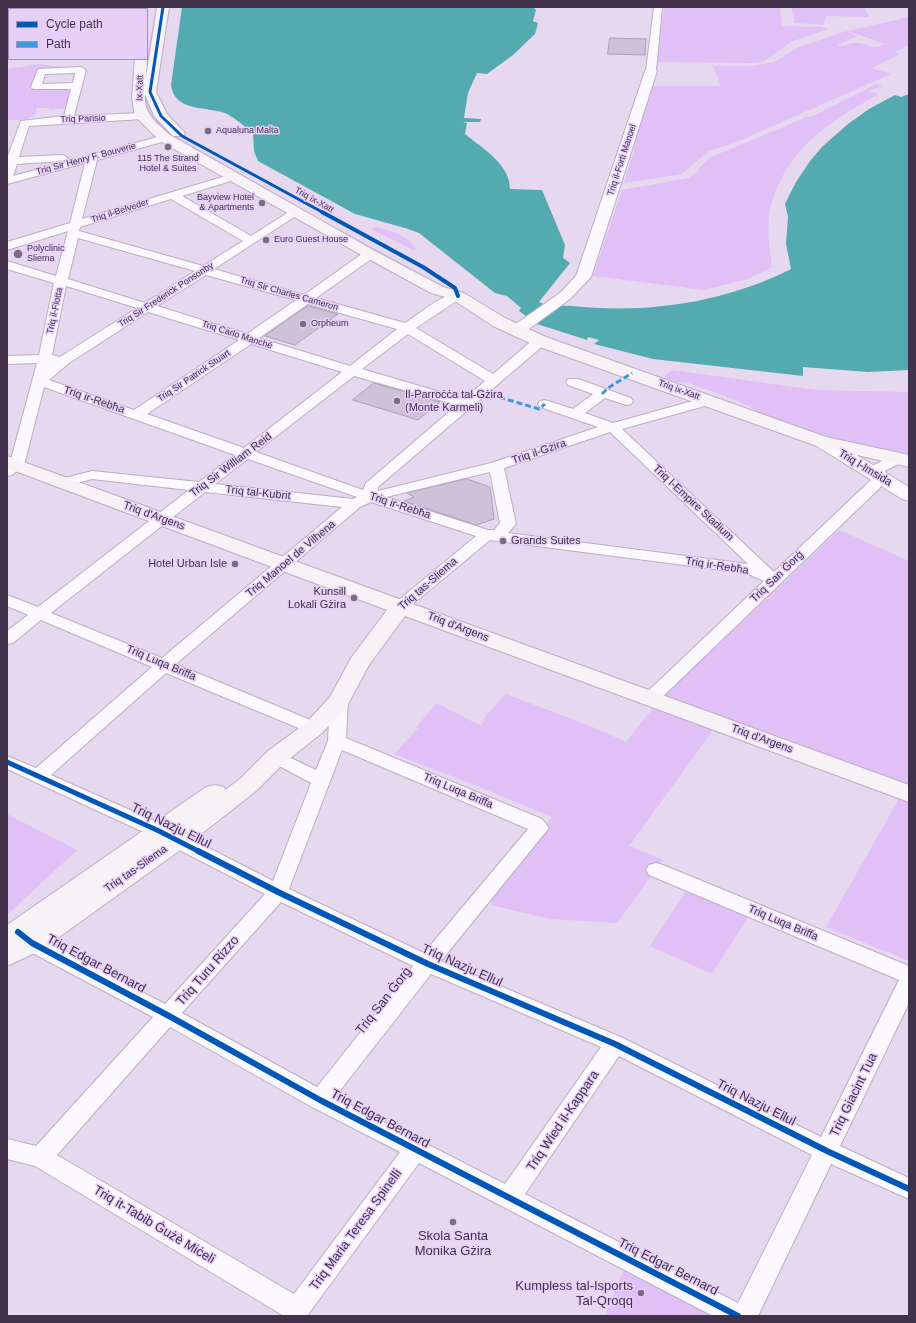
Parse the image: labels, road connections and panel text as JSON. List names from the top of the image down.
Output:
{
  "streets": {
    "main road": [
      "Ix-Xatt",
      "Triq ix-Xatt",
      "Triq d'Argens",
      "Triq tas-Sliema"
    ],
    "street": [
      "Triq Parisio",
      "Triq Sir Henry F. Bouverie",
      "Triq il-Forti Manoel",
      "Triq il-Belveder",
      "Triq Sir Charles Cameron",
      "Triq Sir Frederick Ponsonby",
      "Triq il-Flotta",
      "Triq Carlo Manché",
      "Triq Sir Patrick Stuart",
      "Triq ir-Rebħa",
      "Triq il-Gżira",
      "Triq Sir William Reid",
      "Triq l-Imsida",
      "Triq tal-Kubrit",
      "Triq l-Empire Stadium",
      "Triq Manoel de Vilhena",
      "Triq San Ġorġ",
      "Triq Luqa Briffa",
      "Triq Nazju Ellul",
      "Triq Edgar Bernard",
      "Triq Turu Rizzo",
      "Triq Giacint Tua",
      "Triq Wied il-Kappara",
      "Triq it-Tabib Ġużè Miċeli",
      "Triq Maria Teresa Spinelli"
    ]
  },
  "crossings": [
    ["Ix-Xatt", "Triq Parisio"],
    ["Ix-Xatt", "Triq ix-Xatt"],
    ["Triq Parisio", "Triq ix-Xatt"],
    ["Triq Sir Henry F. Bouverie", "Triq ix-Xatt"],
    ["Triq Sir Henry F. Bouverie", "Triq il-Flotta"],
    ["Triq il-Forti Manoel", "Triq ix-Xatt"],
    ["Triq ix-Xatt", "Triq il-Belveder"],
    ["Triq ix-Xatt", "Triq Sir Frederick Ponsonby"],
    ["Triq ix-Xatt", "Triq Sir Patrick Stuart"],
    ["Triq ix-Xatt", "Triq il-Gżira"],
    ["Triq ix-Xatt", "Triq Sir William Reid"],
    ["Triq ix-Xatt", "Triq l-Imsida"],
    ["Triq ix-Xatt", "Triq San Ġorġ"],
    ["Triq il-Belveder", "Triq Sir Charles Cameron"],
    ["Triq il-Belveder", "Triq il-Flotta"],
    ["Triq Sir Charles Cameron", "Triq Sir Frederick Ponsonby"],
    ["Triq Sir Charles Cameron", "Triq il-Flotta"],
    ["Triq Sir Charles Cameron", "Triq Sir Patrick Stuart"],
    ["Triq Sir Charles Cameron", "Triq Sir William Reid"],
    ["Triq Sir Frederick Ponsonby", "Triq il-Flotta"],
    ["Triq Sir Frederick Ponsonby", "Triq Carlo Manché"],
    ["Triq Sir Frederick Ponsonby", "Triq ir-Rebħa"],
    ["Triq il-Flotta", "Triq Carlo Manché"],
    ["Triq il-Flotta", "Triq ir-Rebħa"],
    ["Triq il-Flotta", "Triq d'Argens"],
    ["Triq Carlo Manché", "Triq Sir Patrick Stuart"],
    ["Triq Carlo Manché", "Triq Sir William Reid"],
    ["Triq Sir Patrick Stuart", "Triq ir-Rebħa"],
    ["Triq ir-Rebħa", "Triq il-Gżira"],
    ["Triq ir-Rebħa", "Triq Sir William Reid"],
    ["Triq ir-Rebħa", "Triq l-Empire Stadium"],
    ["Triq ir-Rebħa", "Triq Manoel de Vilhena"],
    ["Triq ir-Rebħa", "Triq San Ġorġ"],
    ["Triq ir-Rebħa", "Triq tas-Sliema"],
    ["Triq il-Gżira", "Triq l-Empire Stadium"],
    ["Triq il-Gżira", "Triq Manoel de Vilhena"],
    ["Triq il-Gżira", "Triq tas-Sliema"],
    ["Triq Sir William Reid", "Triq tal-Kubrit"],
    ["Triq Sir William Reid", "Triq d'Argens"],
    ["Triq Sir William Reid", "Triq Luqa Briffa"],
    ["Triq l-Imsida", "Triq San Ġorġ"],
    ["Triq tal-Kubrit", "Triq d'Argens"],
    ["Triq tal-Kubrit", "Triq Manoel de Vilhena"],
    ["Triq l-Empire Stadium", "Triq San Ġorġ"],
    ["Triq d'Argens", "Triq Manoel de Vilhena"],
    ["Triq d'Argens", "Triq San Ġorġ"],
    ["Triq d'Argens", "Triq tas-Sliema"],
    ["Triq Manoel de Vilhena", "Triq Luqa Briffa"],
    ["Triq Manoel de Vilhena", "Triq Nazju Ellul"],
    ["Triq San Ġorġ", "Triq Luqa Briffa"],
    ["Triq San Ġorġ", "Triq Nazju Ellul"],
    ["Triq San Ġorġ", "Triq Edgar Bernard"],
    ["Triq tas-Sliema", "Triq Luqa Briffa"],
    ["Triq tas-Sliema", "Triq Nazju Ellul"],
    ["Triq tas-Sliema", "Triq Edgar Bernard"],
    ["Triq tas-Sliema", "Triq Turu Rizzo"],
    ["Triq Luqa Briffa", "Triq Turu Rizzo"],
    ["Triq Nazju Ellul", "Triq Turu Rizzo"],
    ["Triq Nazju Ellul", "Triq Giacint Tua"],
    ["Triq Nazju Ellul", "Triq Wied il-Kappara"],
    ["Triq Edgar Bernard", "Triq Turu Rizzo"],
    ["Triq Edgar Bernard", "Triq Wied il-Kappara"],
    ["Triq Edgar Bernard", "Triq Maria Teresa Spinelli"],
    ["Triq Turu Rizzo", "Triq it-Tabib Ġużè Miċeli"],
    ["Triq it-Tabib Ġużè Miċeli", "Triq Maria Teresa Spinelli"]
  ],
  "places": [
    "Aqualuna Malta",
    "115 The Strand Hotel & Suites",
    "Bayview Hotel & Apartments",
    "Euro Guest House",
    "Polyclinic Sliema",
    "Orpheum",
    "Il-Parroċċa tal-Gżira (Monte Karmeli)",
    "Grands Suites",
    "Hotel Urban Isle",
    "Kunsill Lokali Gżira",
    "Skola Santa Monika Gżira",
    "Kumpless tal-Isports Tal-Qroqq"
  ],
  "legend": ["Cycle path", "Path"]
}
